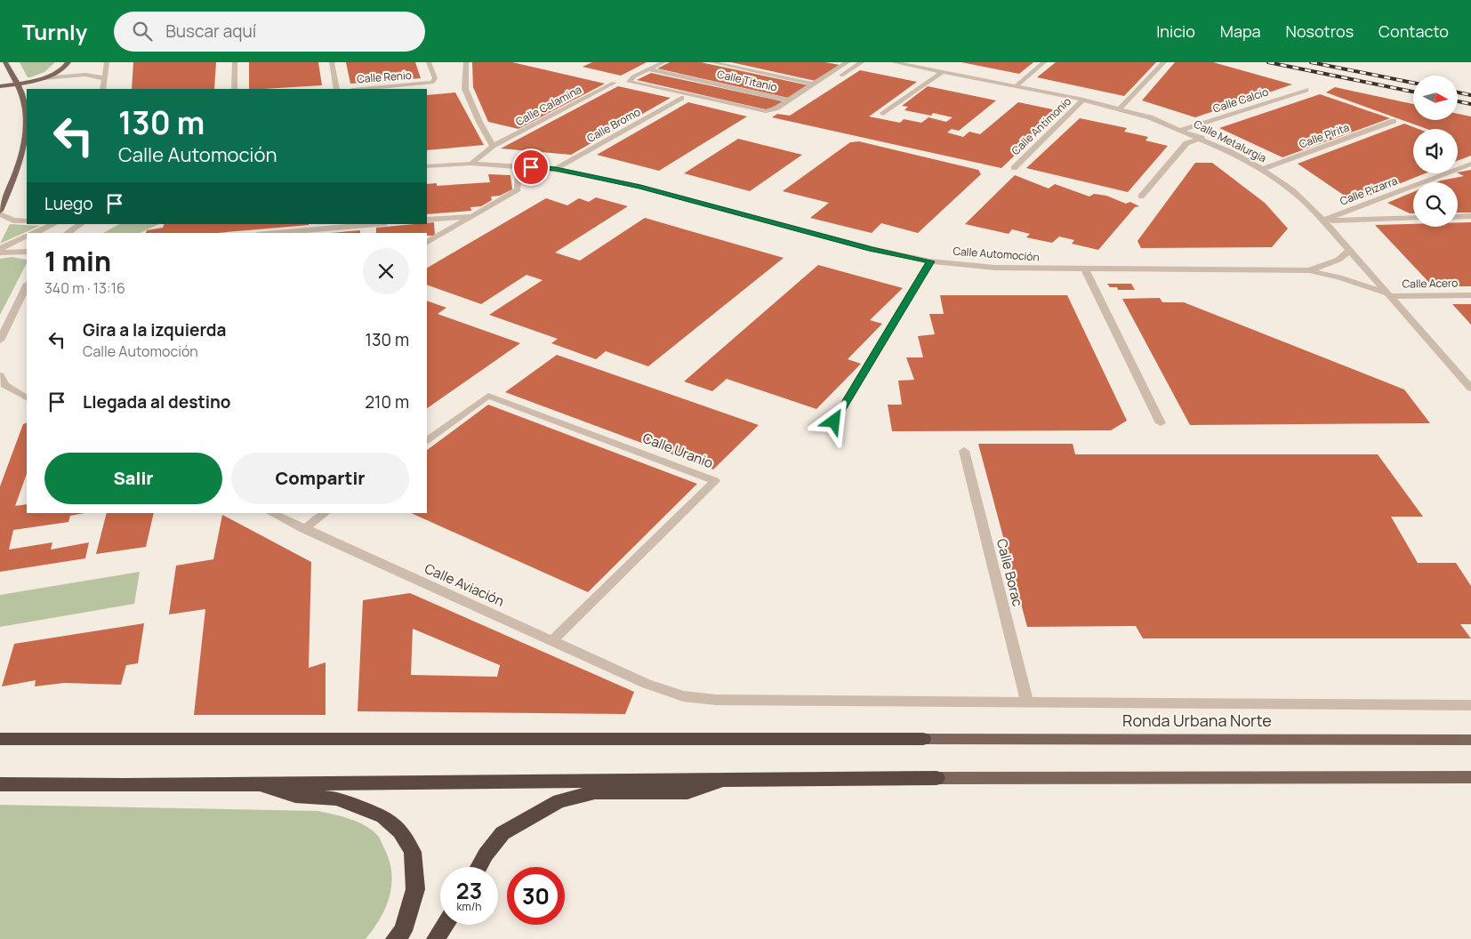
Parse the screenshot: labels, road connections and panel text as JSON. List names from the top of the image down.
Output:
{
  "streets": {
    "main road": ["Ronda Urbana Norte"],
    "street": [
      "Calle Renio",
      "Calle Titanio",
      "Calle Calcio",
      "Calle Calamina",
      "Calle Bromo",
      "Calle Antimonio",
      "Calle Pirita",
      "Calle Metalurgia",
      "Calle Pizarra",
      "Calle Automoción",
      "Calle Acero",
      "Calle Uranio",
      "Calle Borac",
      "Calle Aviación"
    ]
  },
  "crossings": [
    ["Calle Calcio", "Calle Metalurgia"],
    ["Calle Calamina", "Calle Automoción"],
    ["Calle Bromo", "Calle Automoción"],
    ["Calle Antimonio", "Calle Metalurgia"],
    ["Calle Pirita", "Calle Metalurgia"],
    ["Calle Metalurgia", "Calle Pizarra"],
    ["Calle Metalurgia", "Calle Acero"],
    ["Calle Uranio", "Calle Aviación"],
    ["Calle Borac", "Calle Aviación"]
  ],
  "north": "right",
  "page": {
    "header": "Turnly",
    "search": "Buscar aquí",
    "nav": [
      "Inicio",
      "Mapa",
      "Nosotros",
      "Contacto"
    ],
    "turn": ["130 m", "Calle Automoción"],
    "then": "Luego",
    "heading": ["1 min", "340 m · 13:16"],
    "list": [
      {
        "name": "Gira a la izquierda",
        "note": "Calle Automoción",
        "value": "130 m"
      },
      {
        "name": "Llegada al destino",
        "value": "210 m"
      }
    ],
    "buttons": ["Salir", "Compartir"],
    "speed": "23 km/h",
    "limit": "30"
  }
}
